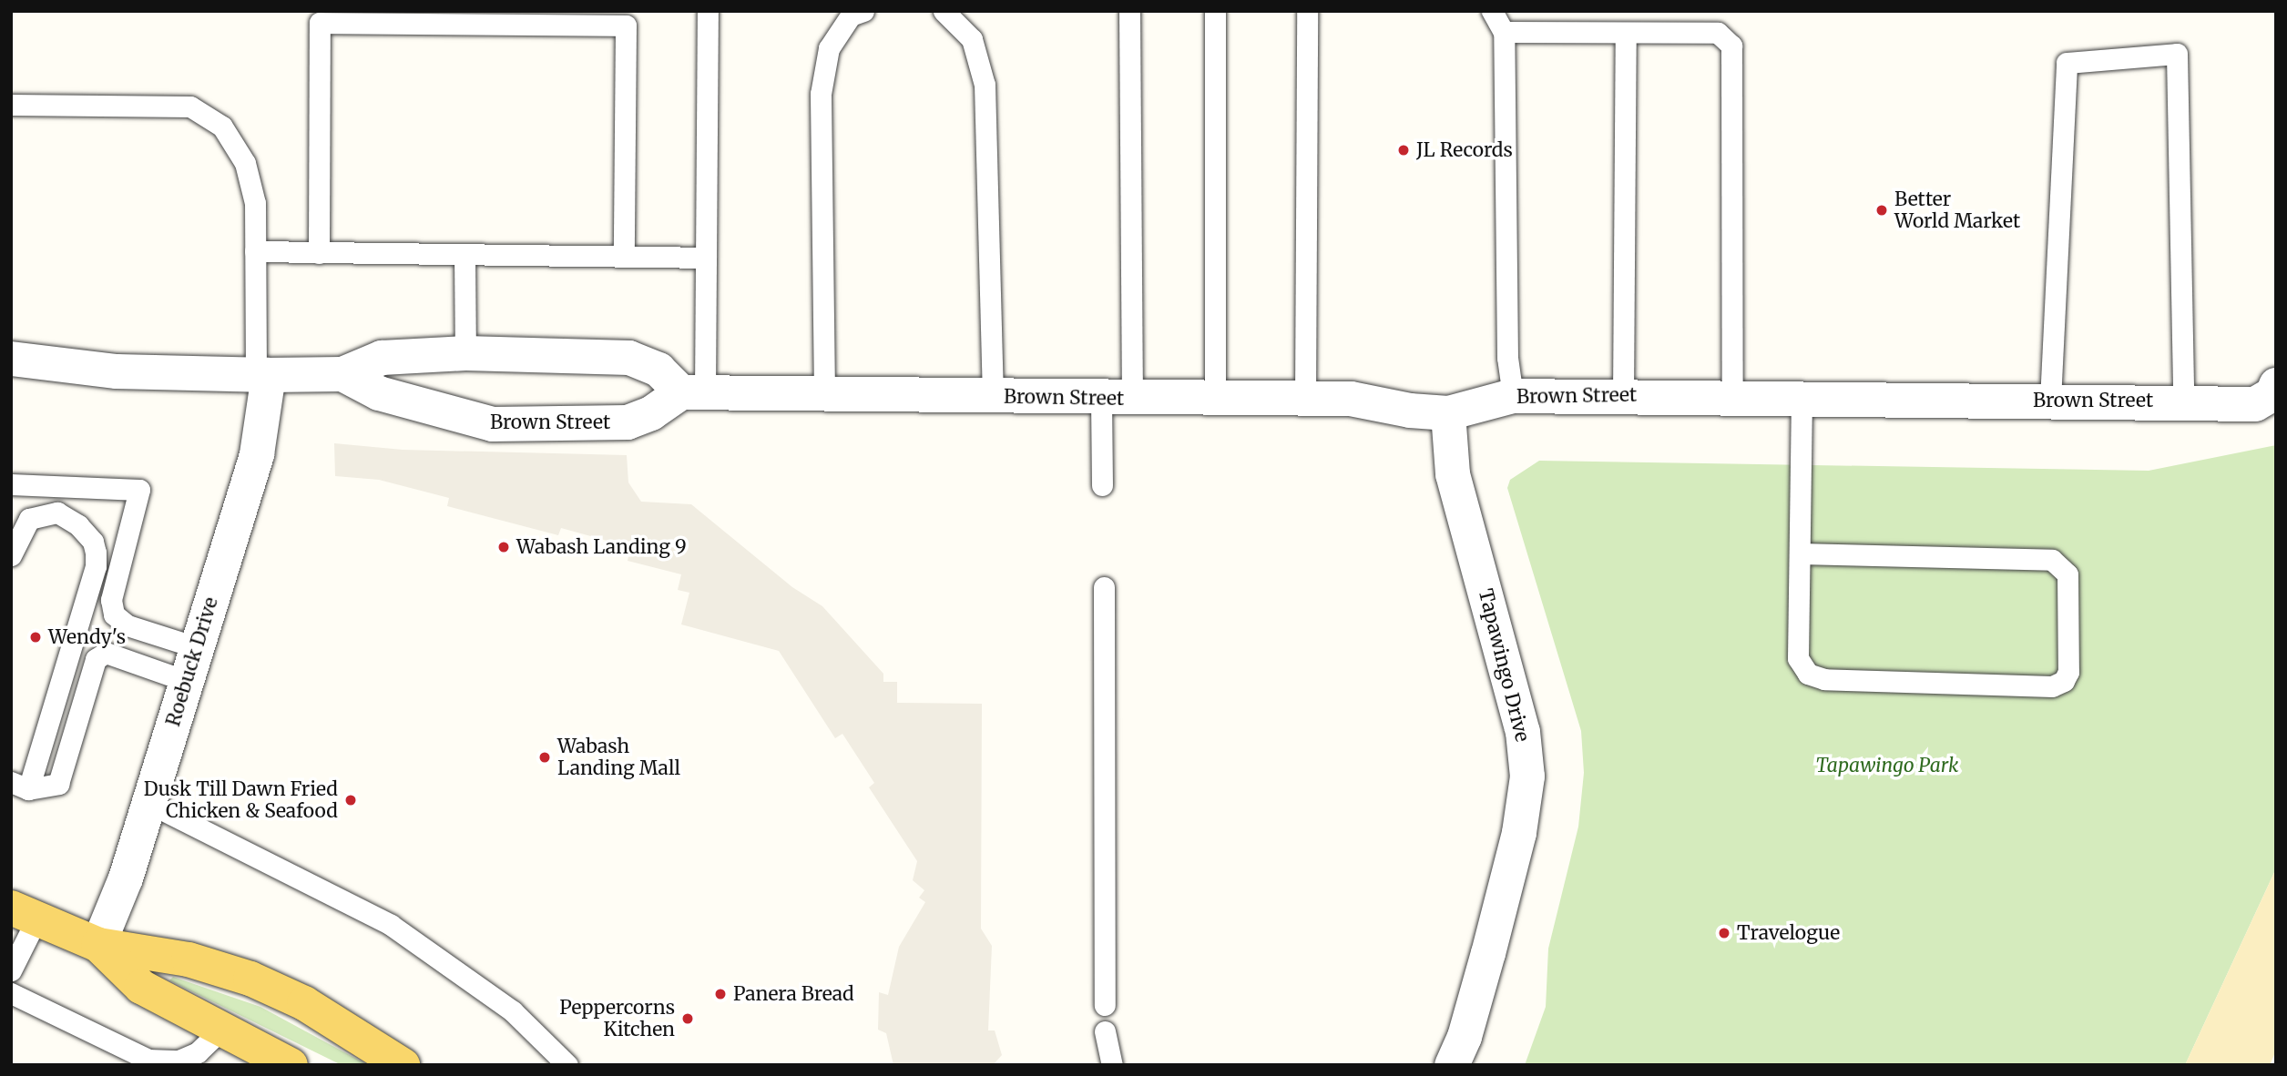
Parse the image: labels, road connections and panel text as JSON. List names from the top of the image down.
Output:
{
  "streets": {
    "street": ["Brown Street", "Roebuck Drive", "Tapawingo Drive"]
  },
  "crossings": [
    ["Brown Street", "Roebuck Drive"],
    ["Brown Street", "Tapawingo Drive"]
  ],
  "parks": ["Tapawingo Park"],
  "places": [
    "JL Records",
    "Better World Market",
    "Wabash Landing 9",
    "Wendy's",
    "Wabash Landing Mall",
    "Dusk Till Dawn Fried Chicken & Seafood",
    "Travelogue",
    "Panera Bread",
    "Peppercorns Kitchen"
  ]
}
